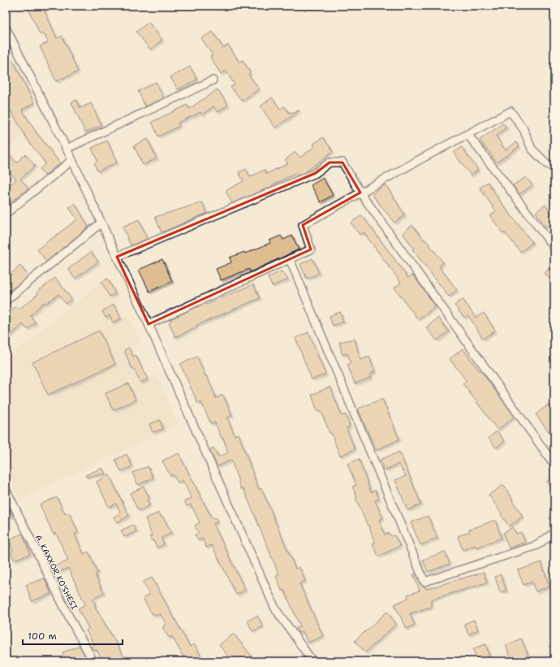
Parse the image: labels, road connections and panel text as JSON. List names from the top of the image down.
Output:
{
  "streets": {
    "street": ["A. KAXXOR KO'SHESI"]
  },
  "scale_bar": "100 m"
}
